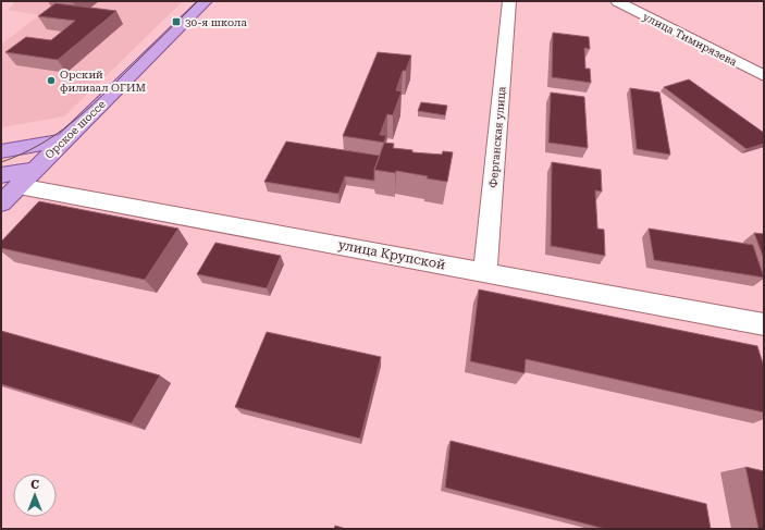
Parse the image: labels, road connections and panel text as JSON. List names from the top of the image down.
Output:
{
  "streets": {
    "main road": ["Орское шоссе"],
    "street": ["улица Тимирязева", "Ферганская улица", "улица Крупской"]
  },
  "crossings": [
    ["Орское шоссе", "улица Крупской"],
    ["Ферганская улица", "улица Крупской"]
  ],
  "places": {
    "transit": ["30-я школа"],
    "other": ["Орский филиаал ОГИМ"]
  },
  "north": "top"
}
